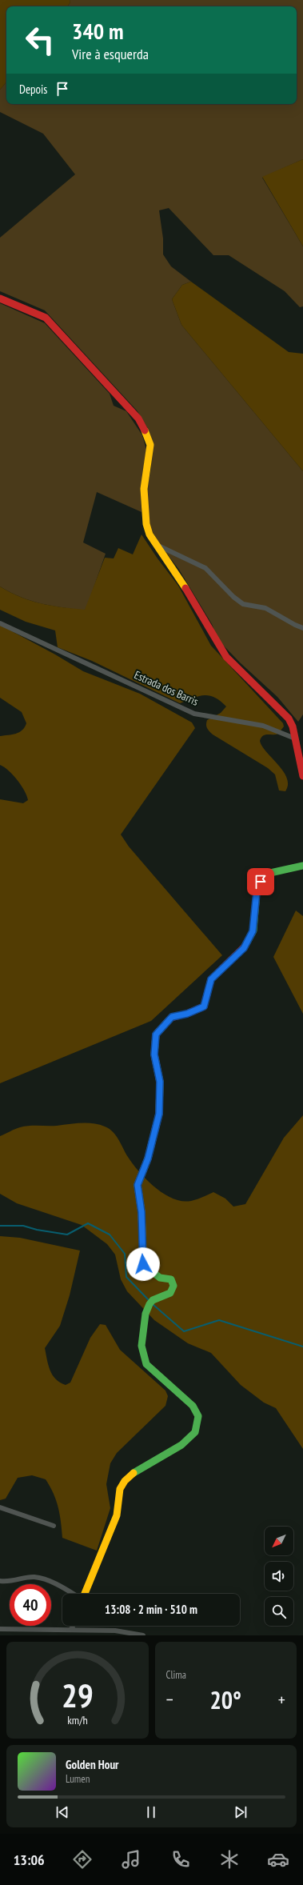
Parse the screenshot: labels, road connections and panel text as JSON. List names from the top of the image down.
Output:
{
  "streets": {
    "street": ["Estrada dos Barris"]
  },
  "north": "bottom left",
  "page": {
    "turn": ["340 m", "Vire à esquerda"],
    "then": "Depois",
    "limit": "40",
    "trip": "13:08 · 2 min · 510 m",
    "tile": "Clima",
    "heat": ["−", "20°", "+"],
    "song": ["Golden Hour", "Lumen"],
    "tabs": "13:06",
    "gauge": ["29", "km/h"]
  }
}
